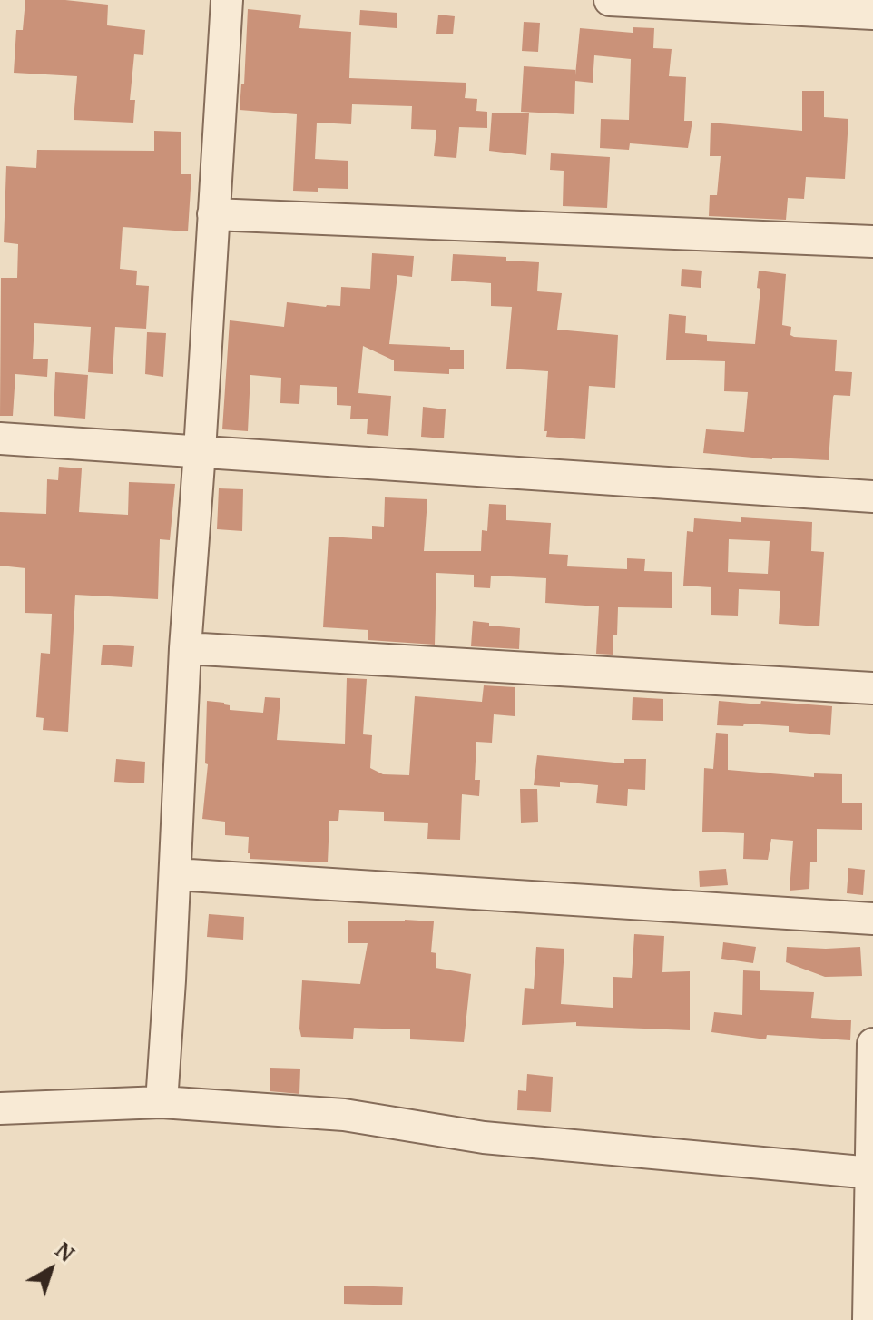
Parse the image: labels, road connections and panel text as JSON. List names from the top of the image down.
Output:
{
  "north": "top right"
}
